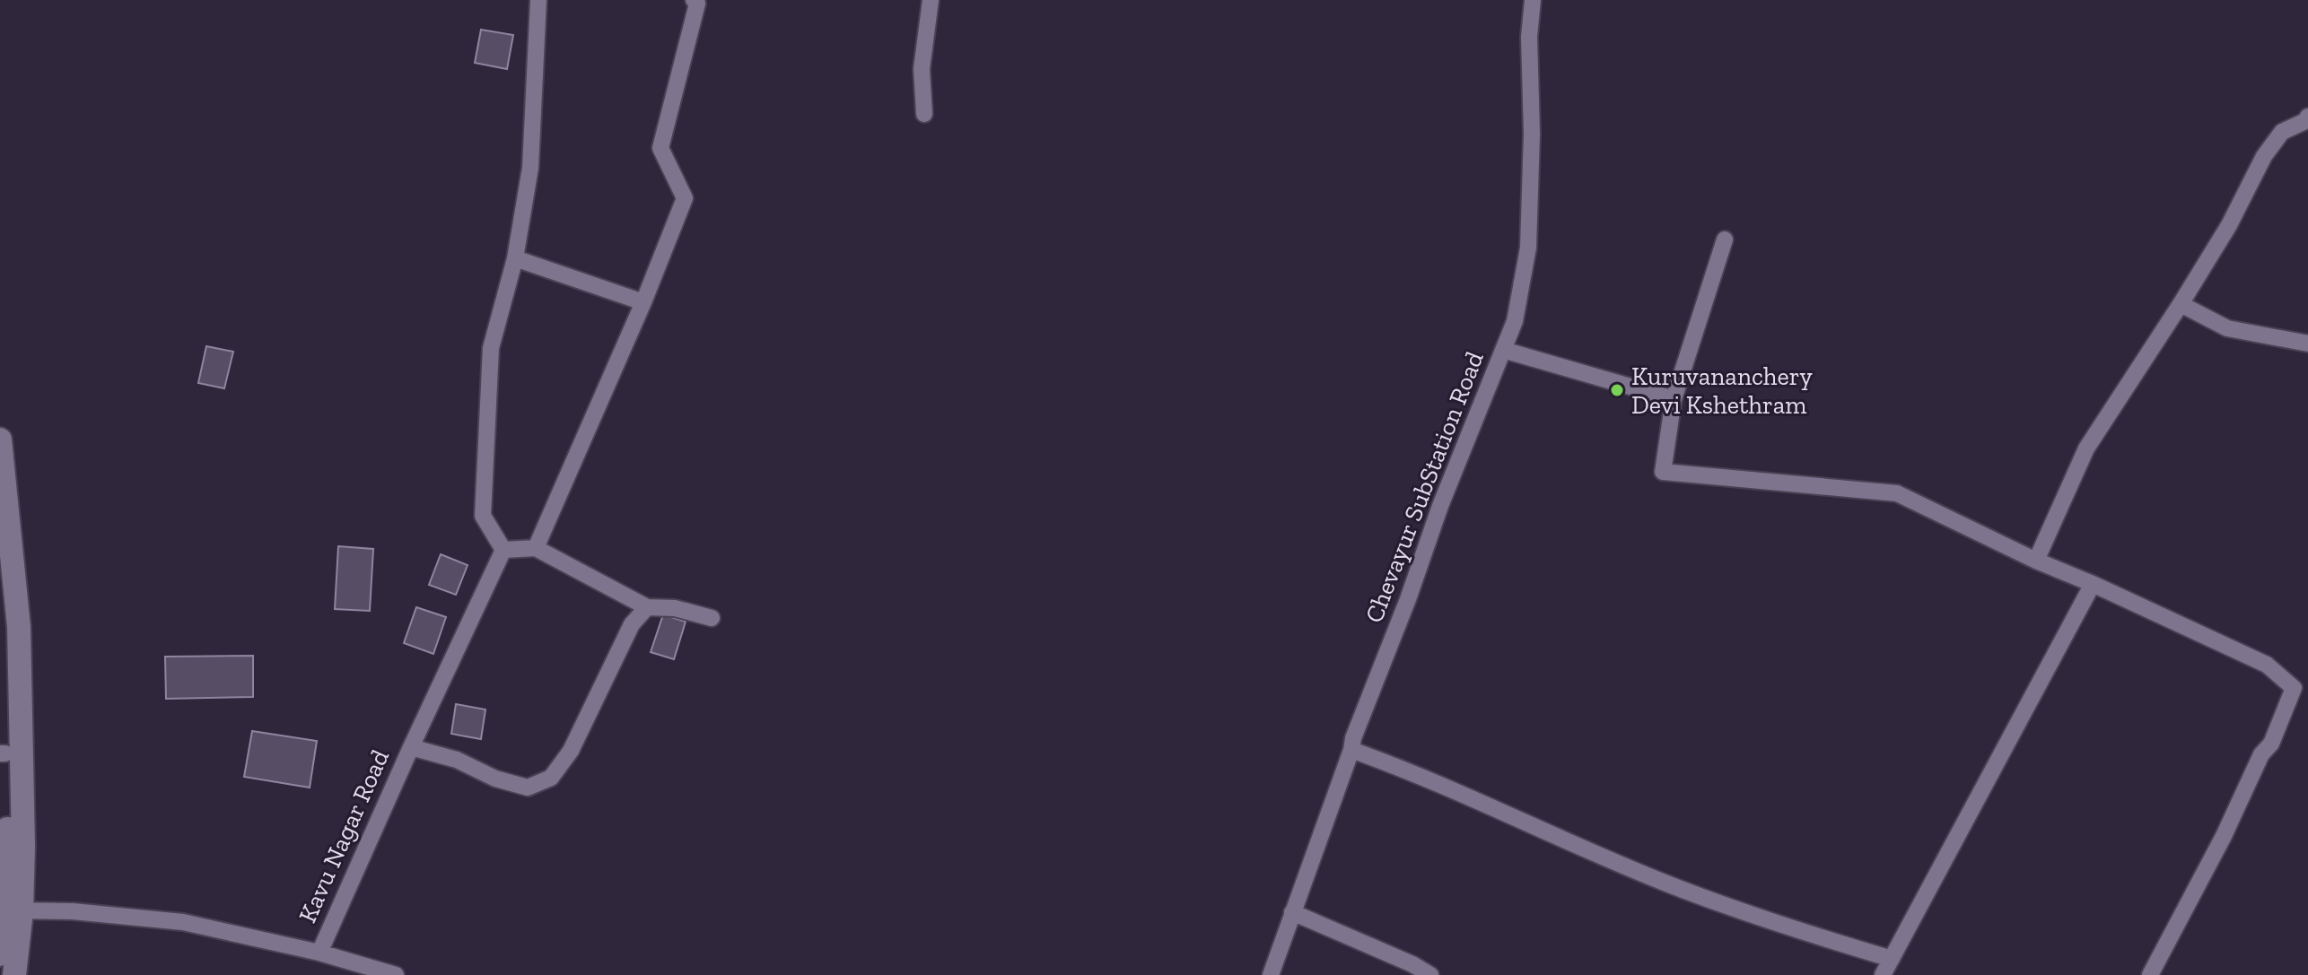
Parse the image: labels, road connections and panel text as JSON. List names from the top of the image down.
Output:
{
  "streets": {
    "street": ["Chevayur SubStation Road", "Kavu Nagar Road"]
  },
  "places": ["Kuruvananchery Devi Kshethram"]
}
